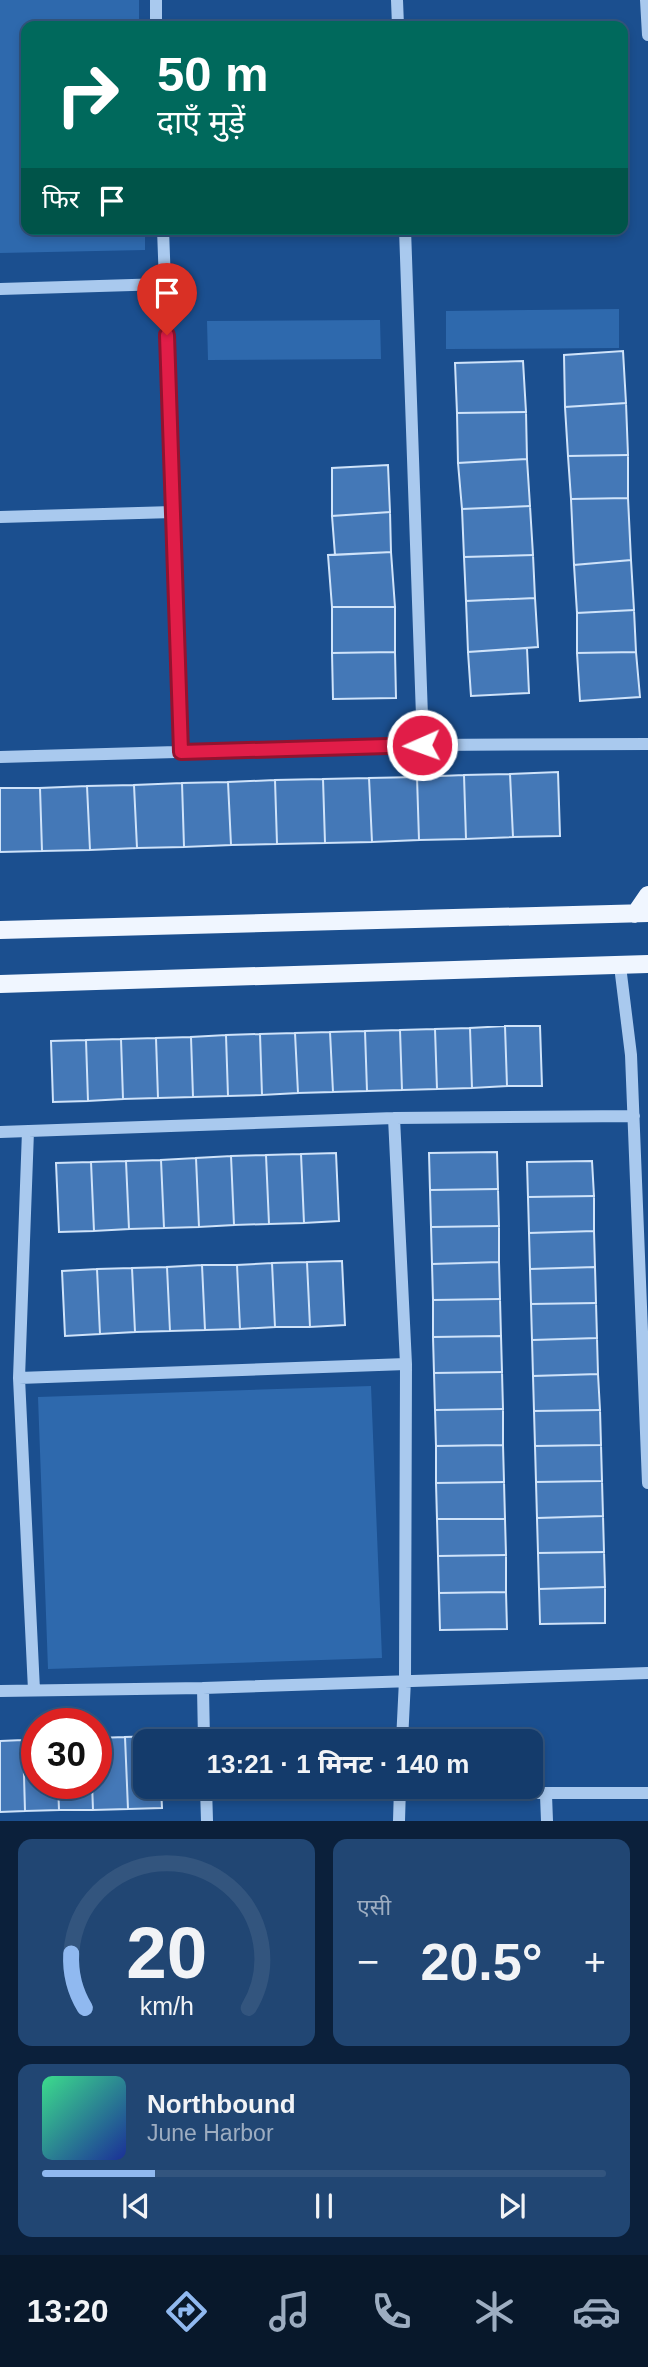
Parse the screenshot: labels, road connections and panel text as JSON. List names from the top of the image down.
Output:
{
  "page": {
    "turn": ["50 m", "दाएँ मुड़ें"],
    "then": "फिर",
    "limit": "30",
    "trip": "13:21 · 1 मिनट · 140 m",
    "tile": "एसी",
    "heat": ["−", "20.5°", "+"],
    "song": ["Northbound", "June Harbor"],
    "tabs": "13:20",
    "gauge": ["20", "km/h"]
  }
}
